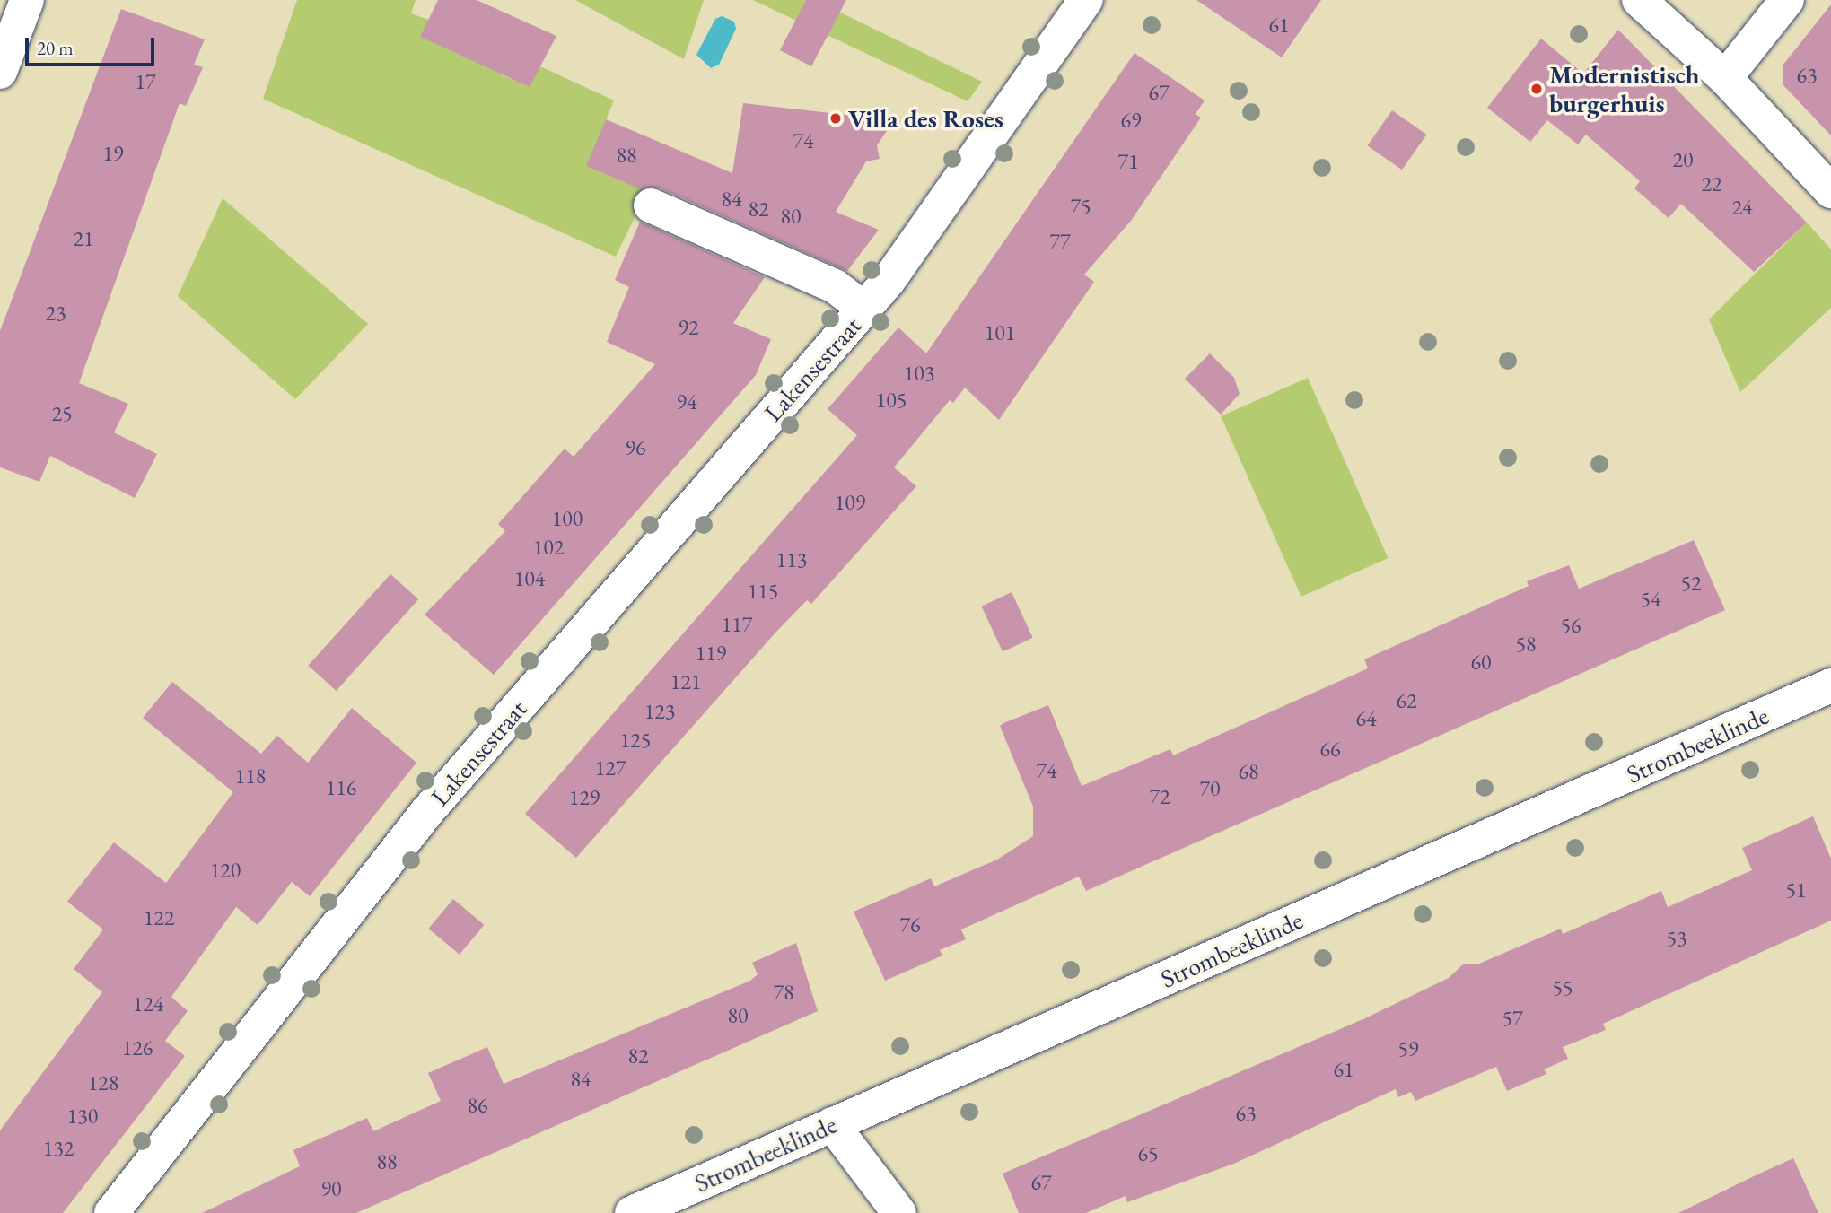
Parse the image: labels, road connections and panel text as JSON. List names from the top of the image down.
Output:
{
  "streets": {
    "street": ["Lakensestraat", "Strombeeklinde"]
  },
  "places": ["Modernistisch burgerhuis", "Villa des Roses"],
  "house_numbers": [
    "61",
    "63",
    "17",
    "67",
    "69",
    "74",
    "19",
    "88",
    "20",
    "71",
    "22",
    "84",
    "75",
    "24",
    "82",
    "80",
    "21",
    "77",
    "23",
    "92",
    "101",
    "103",
    "105",
    "94",
    "25",
    "96",
    "109",
    "100",
    "102",
    "113",
    "104",
    "52",
    "115",
    "54",
    "117",
    "56",
    "58",
    "119",
    "60",
    "121",
    "62",
    "123",
    "64",
    "125",
    "66",
    "127",
    "74",
    "68",
    "118",
    "116",
    "70",
    "72",
    "129",
    "120",
    "51",
    "122",
    "76",
    "53",
    "55",
    "78",
    "124",
    "80",
    "57",
    "126",
    "59",
    "82",
    "61",
    "84",
    "128",
    "86",
    "63",
    "130",
    "132",
    "65",
    "88",
    "67",
    "90"
  ],
  "scale_bar": "20 m"
}
